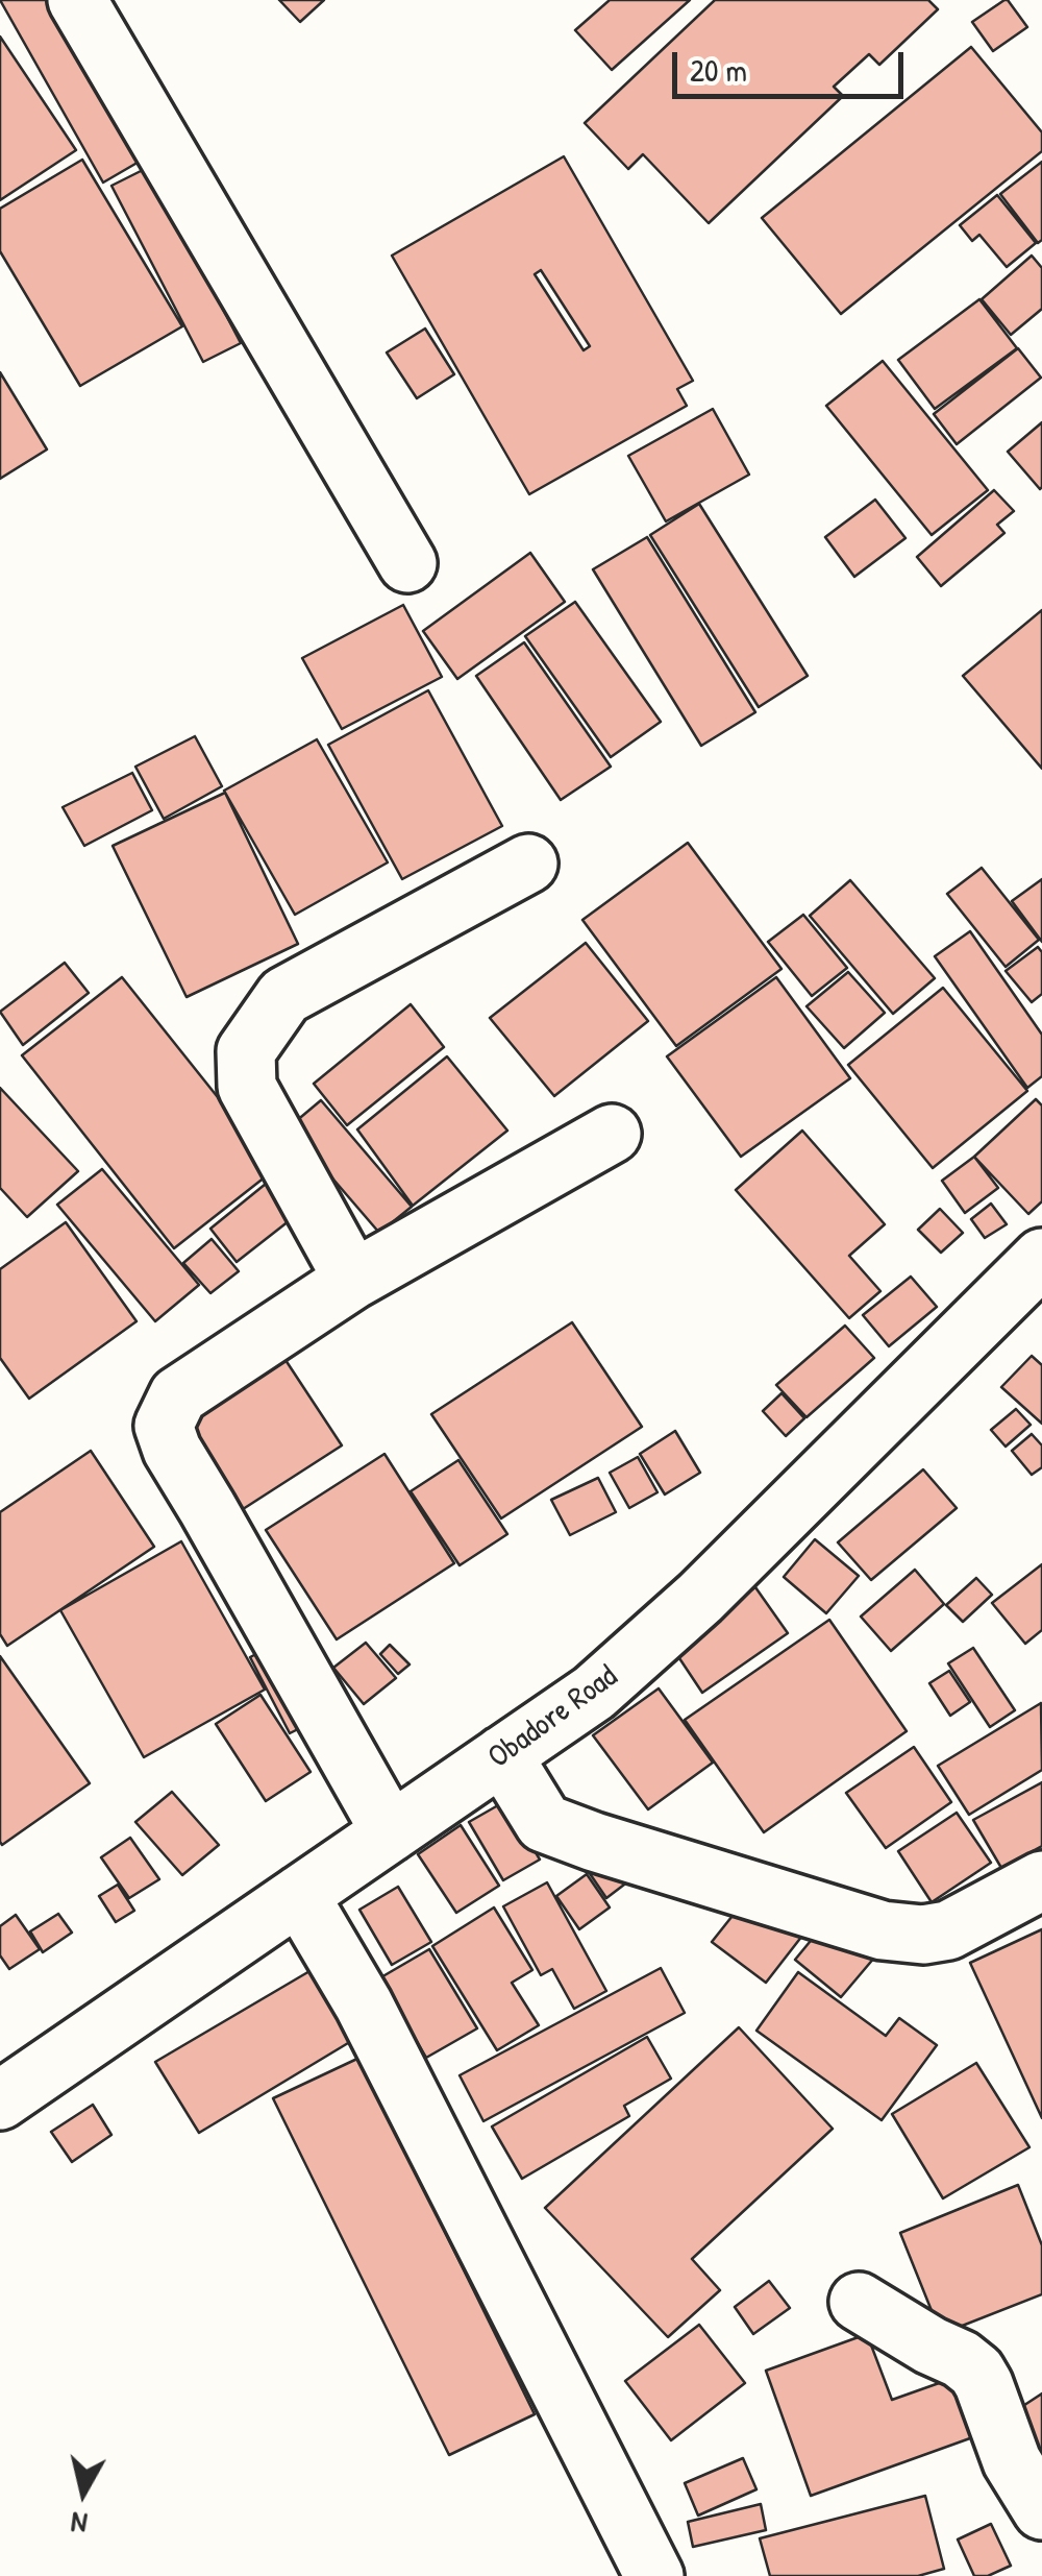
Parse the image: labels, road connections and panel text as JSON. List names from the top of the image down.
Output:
{
  "streets": {
    "street": ["Obadore Road"]
  },
  "scale_bar": "20 m",
  "north": "bottom"
}
